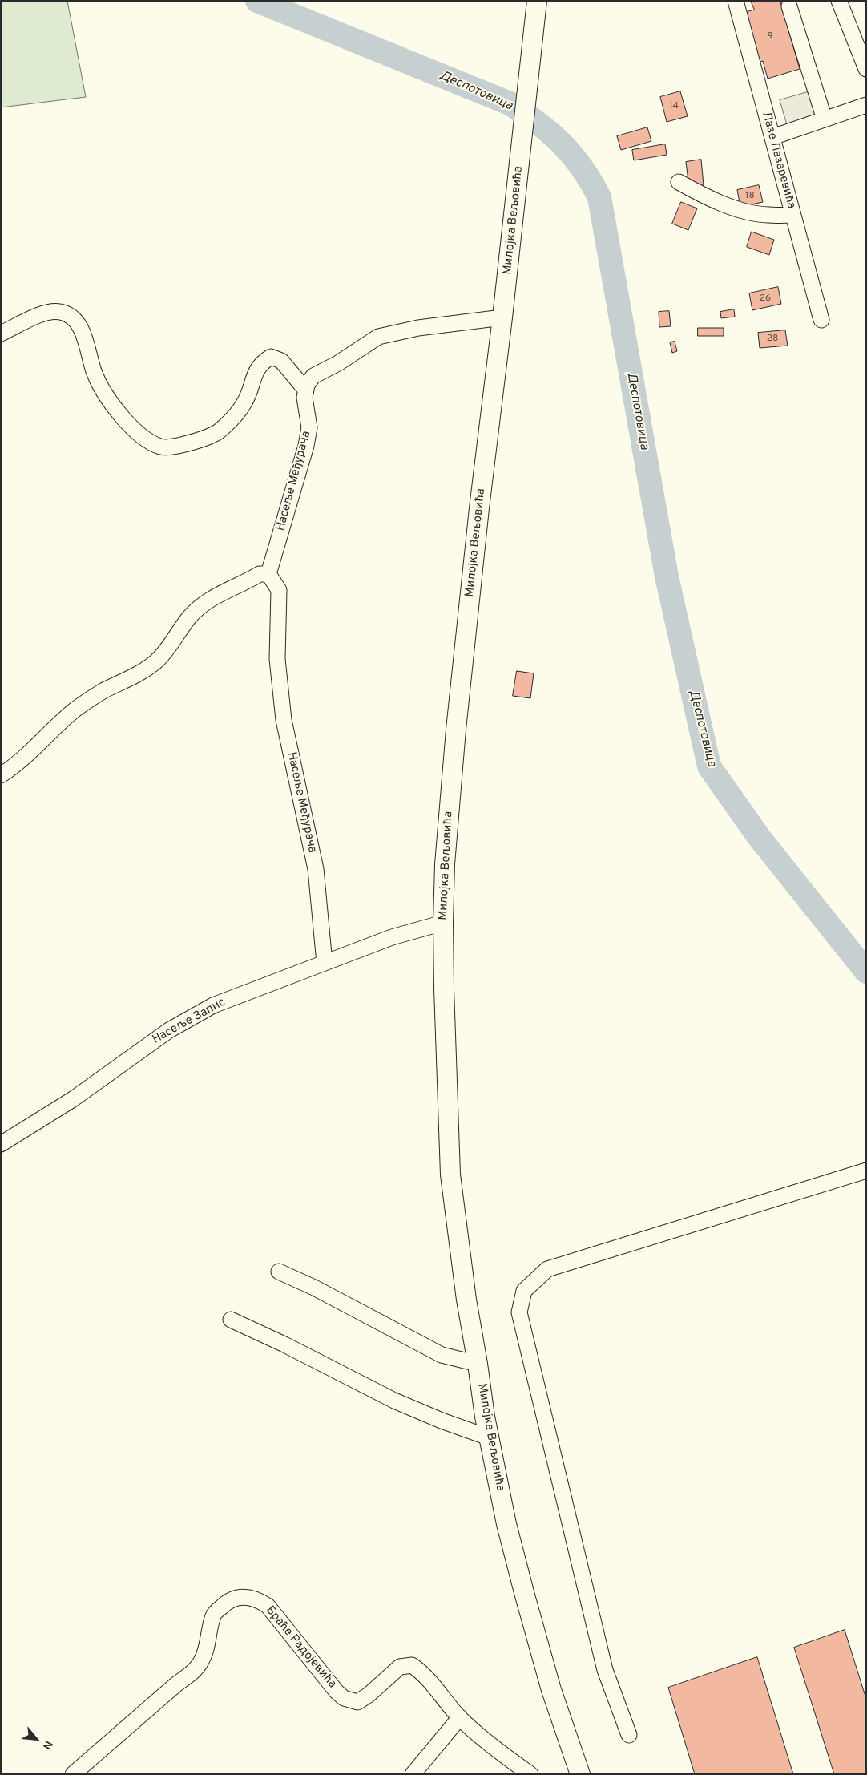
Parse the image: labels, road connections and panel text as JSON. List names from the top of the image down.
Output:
{
  "streets": {
    "main road": ["Милојка Вељовића"],
    "street": [
      "Лазе Лазаревића",
      "Насеље Међурача",
      "Насеље Запис",
      "Браће Радојевића"
    ]
  },
  "crossings": [
    ["Милојка Вељовића", "Насеље Запис"],
    ["Насеље Међурача", "Насеље Запис"]
  ],
  "water": ["Деспотовица"],
  "house_numbers": [
    "9",
    "14",
    "18",
    "26",
    "28"
  ],
  "north": "bottom right"
}
